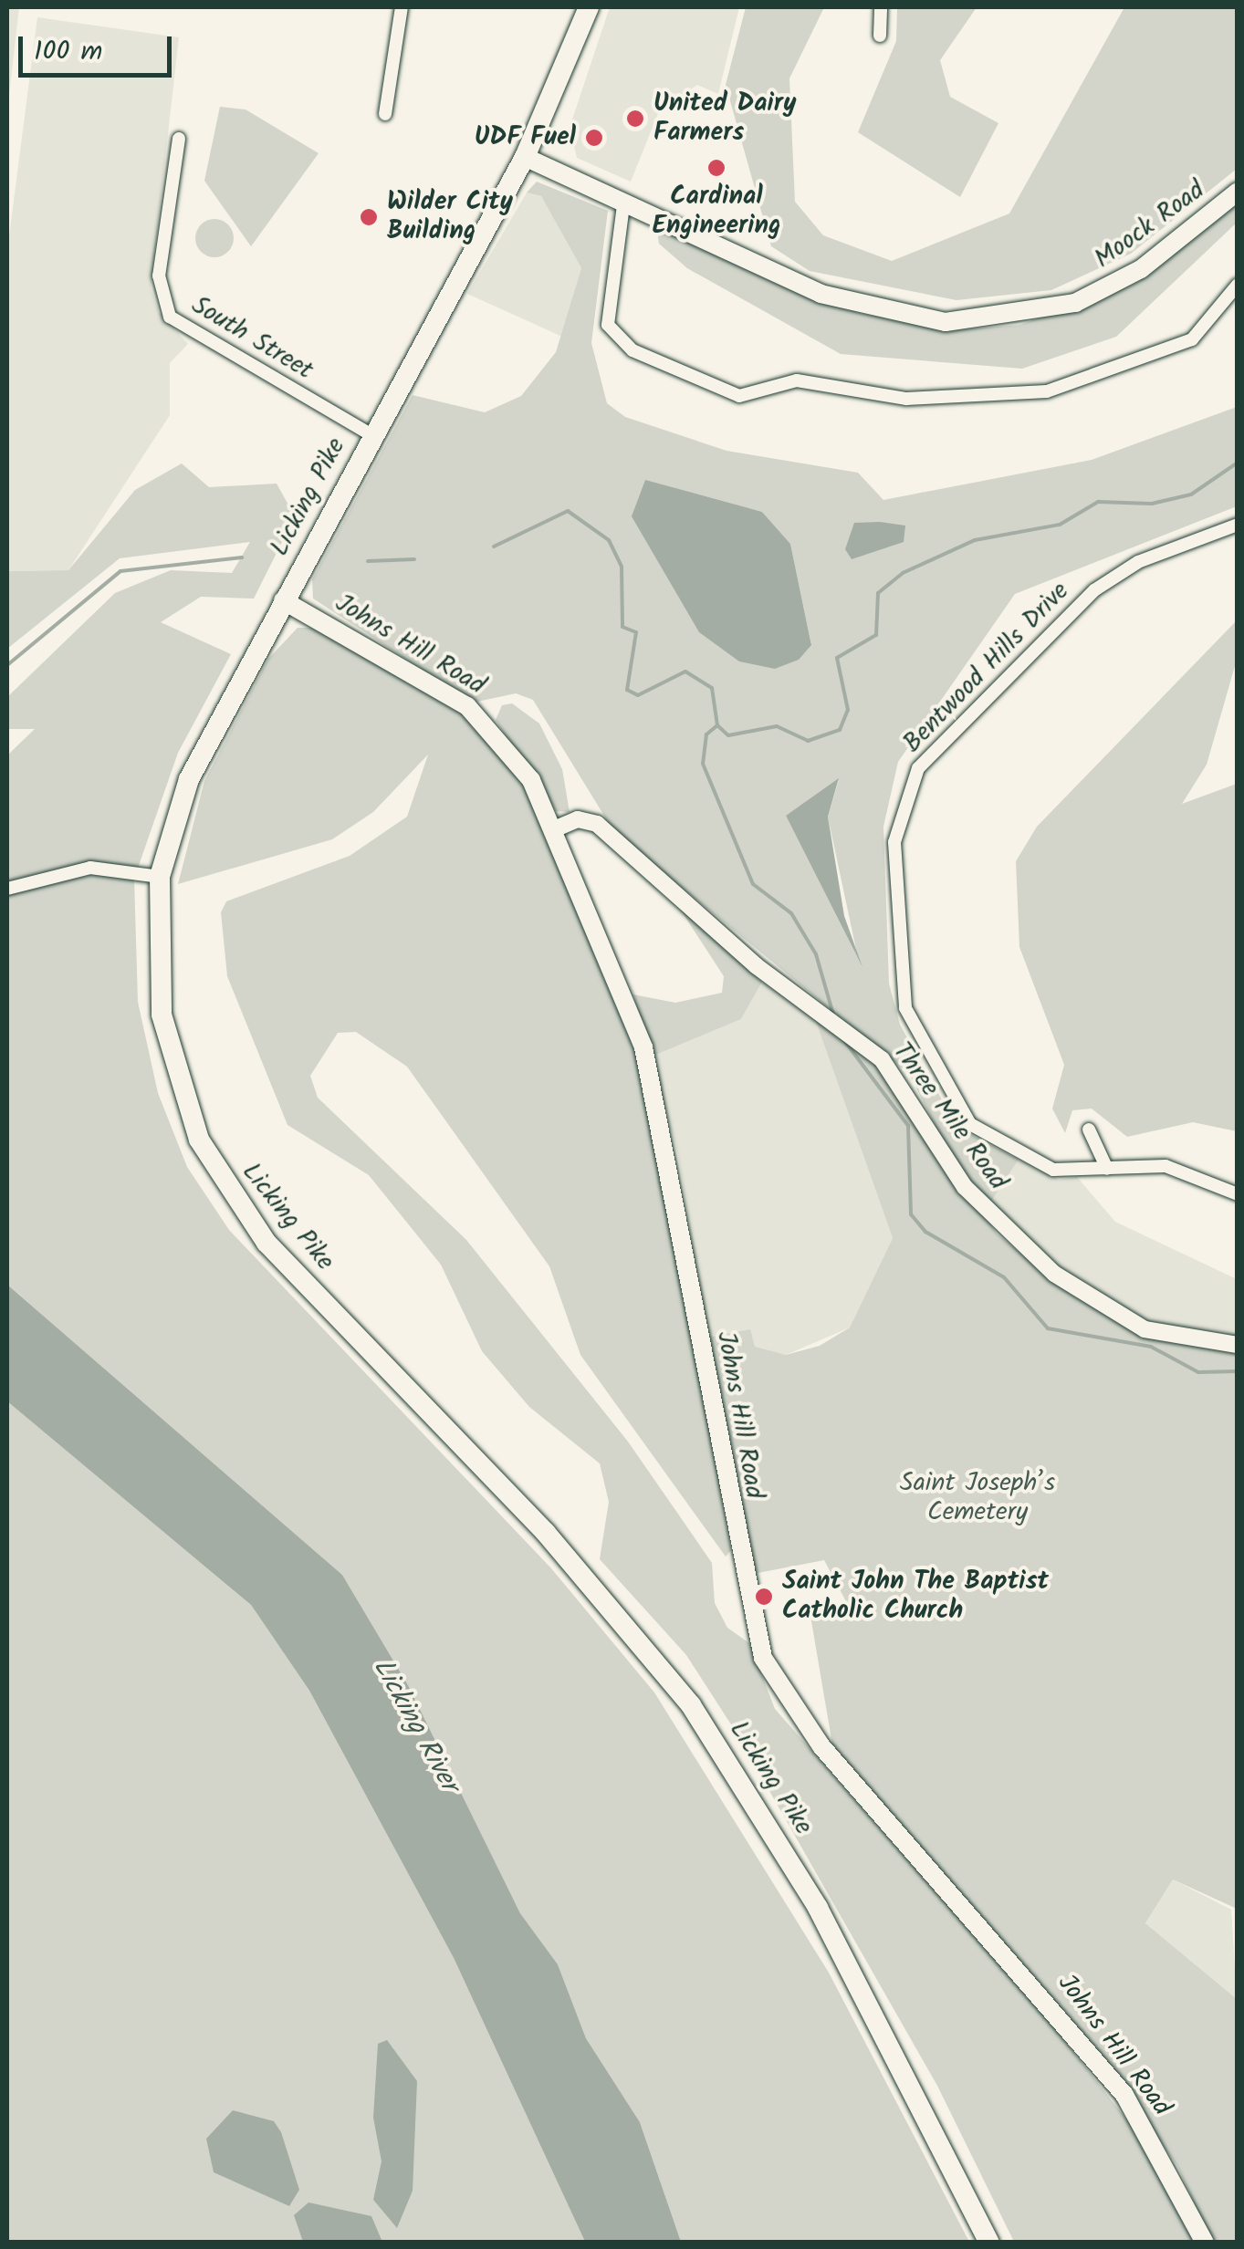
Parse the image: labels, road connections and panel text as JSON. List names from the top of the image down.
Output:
{
  "streets": {
    "main road": ["Moock Road", "Licking Pike", "Johns Hill Road"],
    "street": ["South Street", "Bentwood Hills Drive", "Three Mile Road"]
  },
  "crossings": [
    ["Moock Road", "Licking Pike"],
    ["South Street", "Licking Pike"],
    ["Licking Pike", "Johns Hill Road"],
    ["Johns Hill Road", "Three Mile Road"]
  ],
  "water": ["Licking River"],
  "parks": ["Saint Joseph’s Cemetery"],
  "places": [
    "United Dairy Farmers",
    "UDF Fuel",
    "Cardinal Engineering",
    "Wilder City Building",
    "Saint John The Baptist Catholic Church"
  ],
  "scale_bar": "100 m"
}
